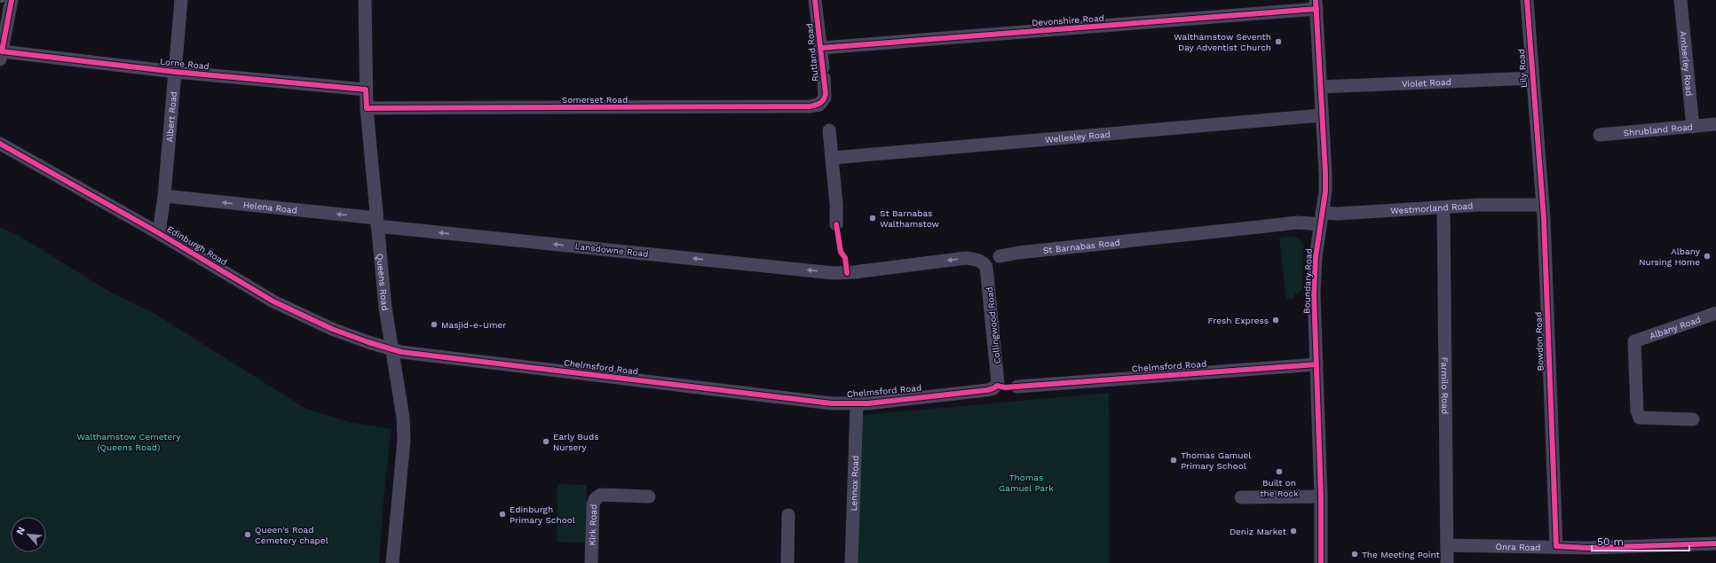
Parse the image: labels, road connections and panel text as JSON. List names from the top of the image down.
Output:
{
  "streets": {
    "street": [
      "Devonshire Road",
      "Rutland Road",
      "Amberley Road",
      "Lorne Road",
      "Lily Road",
      "Violet Road",
      "Somerset Road",
      "Albert Road",
      "Shrubland Road",
      "Wellesley Road",
      "Helena Road",
      "Westmorland Road",
      "Edinburgh Road",
      "St Barnabas Road",
      "Lansdowne Road",
      "Boundary Road",
      "Queens Road",
      "Collingwood Road",
      "Albany Road",
      "Bowdon Road",
      "Chelmsford Road",
      "Farmilo Road",
      "Lennox Road",
      "Kirk Road",
      "Onra Road"
    ]
  },
  "crossings": [
    ["Devonshire Road", "Rutland Road"],
    ["Devonshire Road", "Boundary Road"],
    ["Rutland Road", "Somerset Road"],
    ["Amberley Road", "Shrubland Road"],
    ["Lorne Road", "Albert Road"],
    ["Lorne Road", "Queens Road"],
    ["Lily Road", "Violet Road"],
    ["Lily Road", "Bowdon Road"],
    ["Violet Road", "Boundary Road"],
    ["Somerset Road", "Queens Road"],
    ["Albert Road", "Helena Road"],
    ["Albert Road", "Edinburgh Road"],
    ["Wellesley Road", "Boundary Road"],
    ["Helena Road", "Lansdowne Road"],
    ["Helena Road", "Queens Road"],
    ["Westmorland Road", "St Barnabas Road"],
    ["Westmorland Road", "Boundary Road"],
    ["Westmorland Road", "Bowdon Road"],
    ["Westmorland Road", "Farmilo Road"],
    ["Edinburgh Road", "Queens Road"],
    ["Edinburgh Road", "Chelmsford Road"],
    ["St Barnabas Road", "Boundary Road"],
    ["Lansdowne Road", "Queens Road"],
    ["Lansdowne Road", "Collingwood Road"],
    ["Boundary Road", "Chelmsford Road"],
    ["Queens Road", "Chelmsford Road"],
    ["Collingwood Road", "Chelmsford Road"],
    ["Bowdon Road", "Onra Road"],
    ["Chelmsford Road", "Lennox Road"],
    ["Farmilo Road", "Onra Road"]
  ],
  "one_way": ["Helena Road", "Lansdowne Road"],
  "parks": ["Walthamstow Cemetery (Queens Road)", "Thomas Gamuel Park"],
  "places": [
    "Walthamstow Seventh Day Adventist Church",
    "St Barnabas Walthamstow",
    "Albany Nursing Home",
    "Fresh Express",
    "Masjid-e-Umer",
    "Early Buds Nursery",
    "Thomas Gamuel Primary School",
    "Built on the Rock",
    "Edinburgh Primary School",
    "Deniz Market",
    "Queen's Road Cemetery chapel",
    "The Meeting Point"
  ],
  "scale_bar": "50 m",
  "north": "top left"
}
